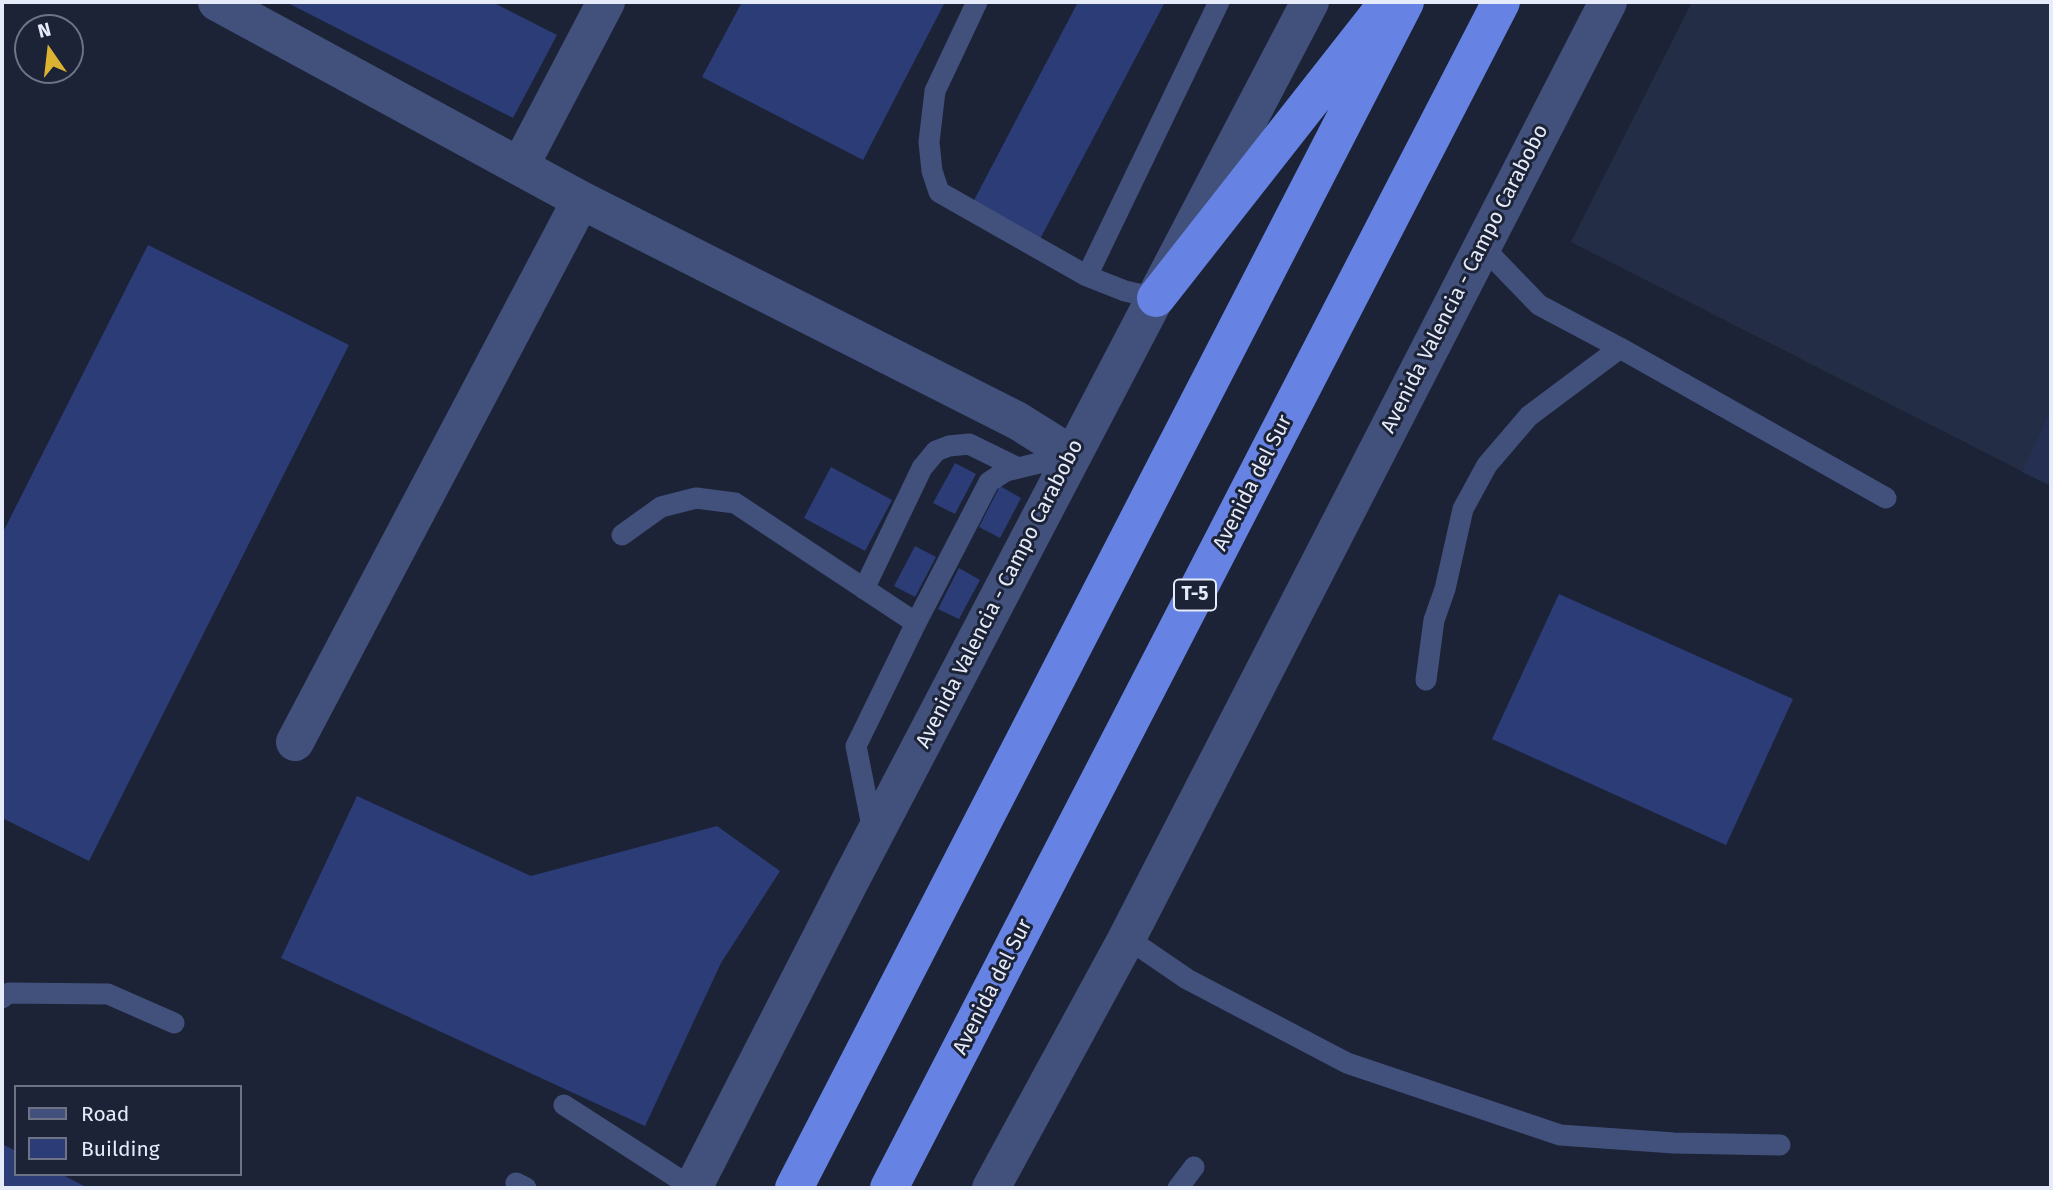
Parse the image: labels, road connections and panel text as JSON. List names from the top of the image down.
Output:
{
  "streets": {
    "highway": ["Avenida del Sur", "T-5"],
    "street": ["Avenida Valencia - Campo Carabobo"]
  },
  "legend": ["Road", "Building"],
  "north": "top"
}
